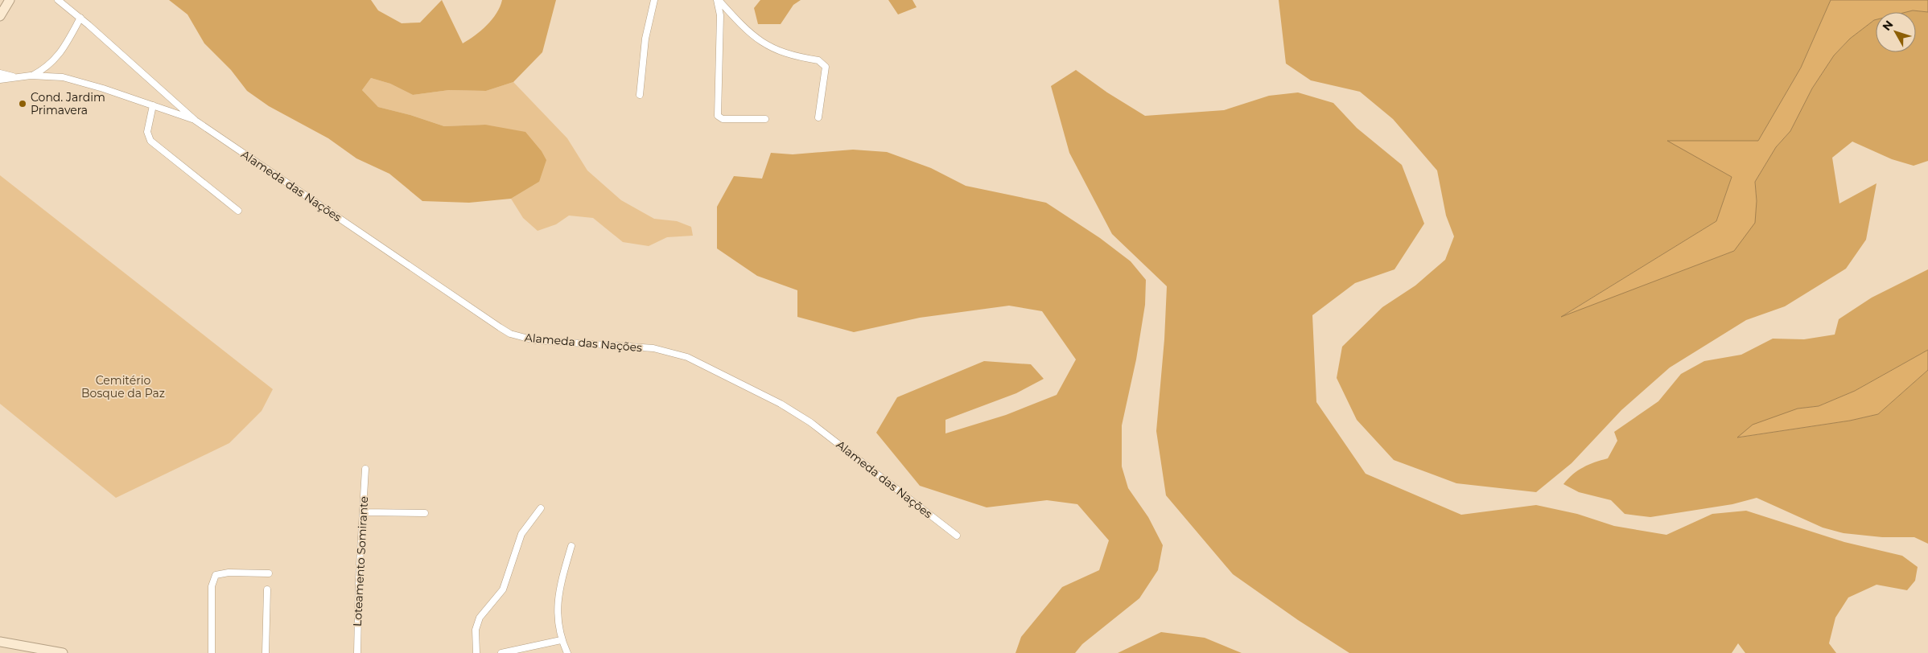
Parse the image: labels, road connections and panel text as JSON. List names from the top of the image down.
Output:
{
  "streets": {
    "street": ["Alameda das Nações", "Loteamento Somirante"]
  },
  "parks": ["Cemitério Bosque da Paz"],
  "places": ["Cond. Jardim Primavera"],
  "north": "top left"
}
